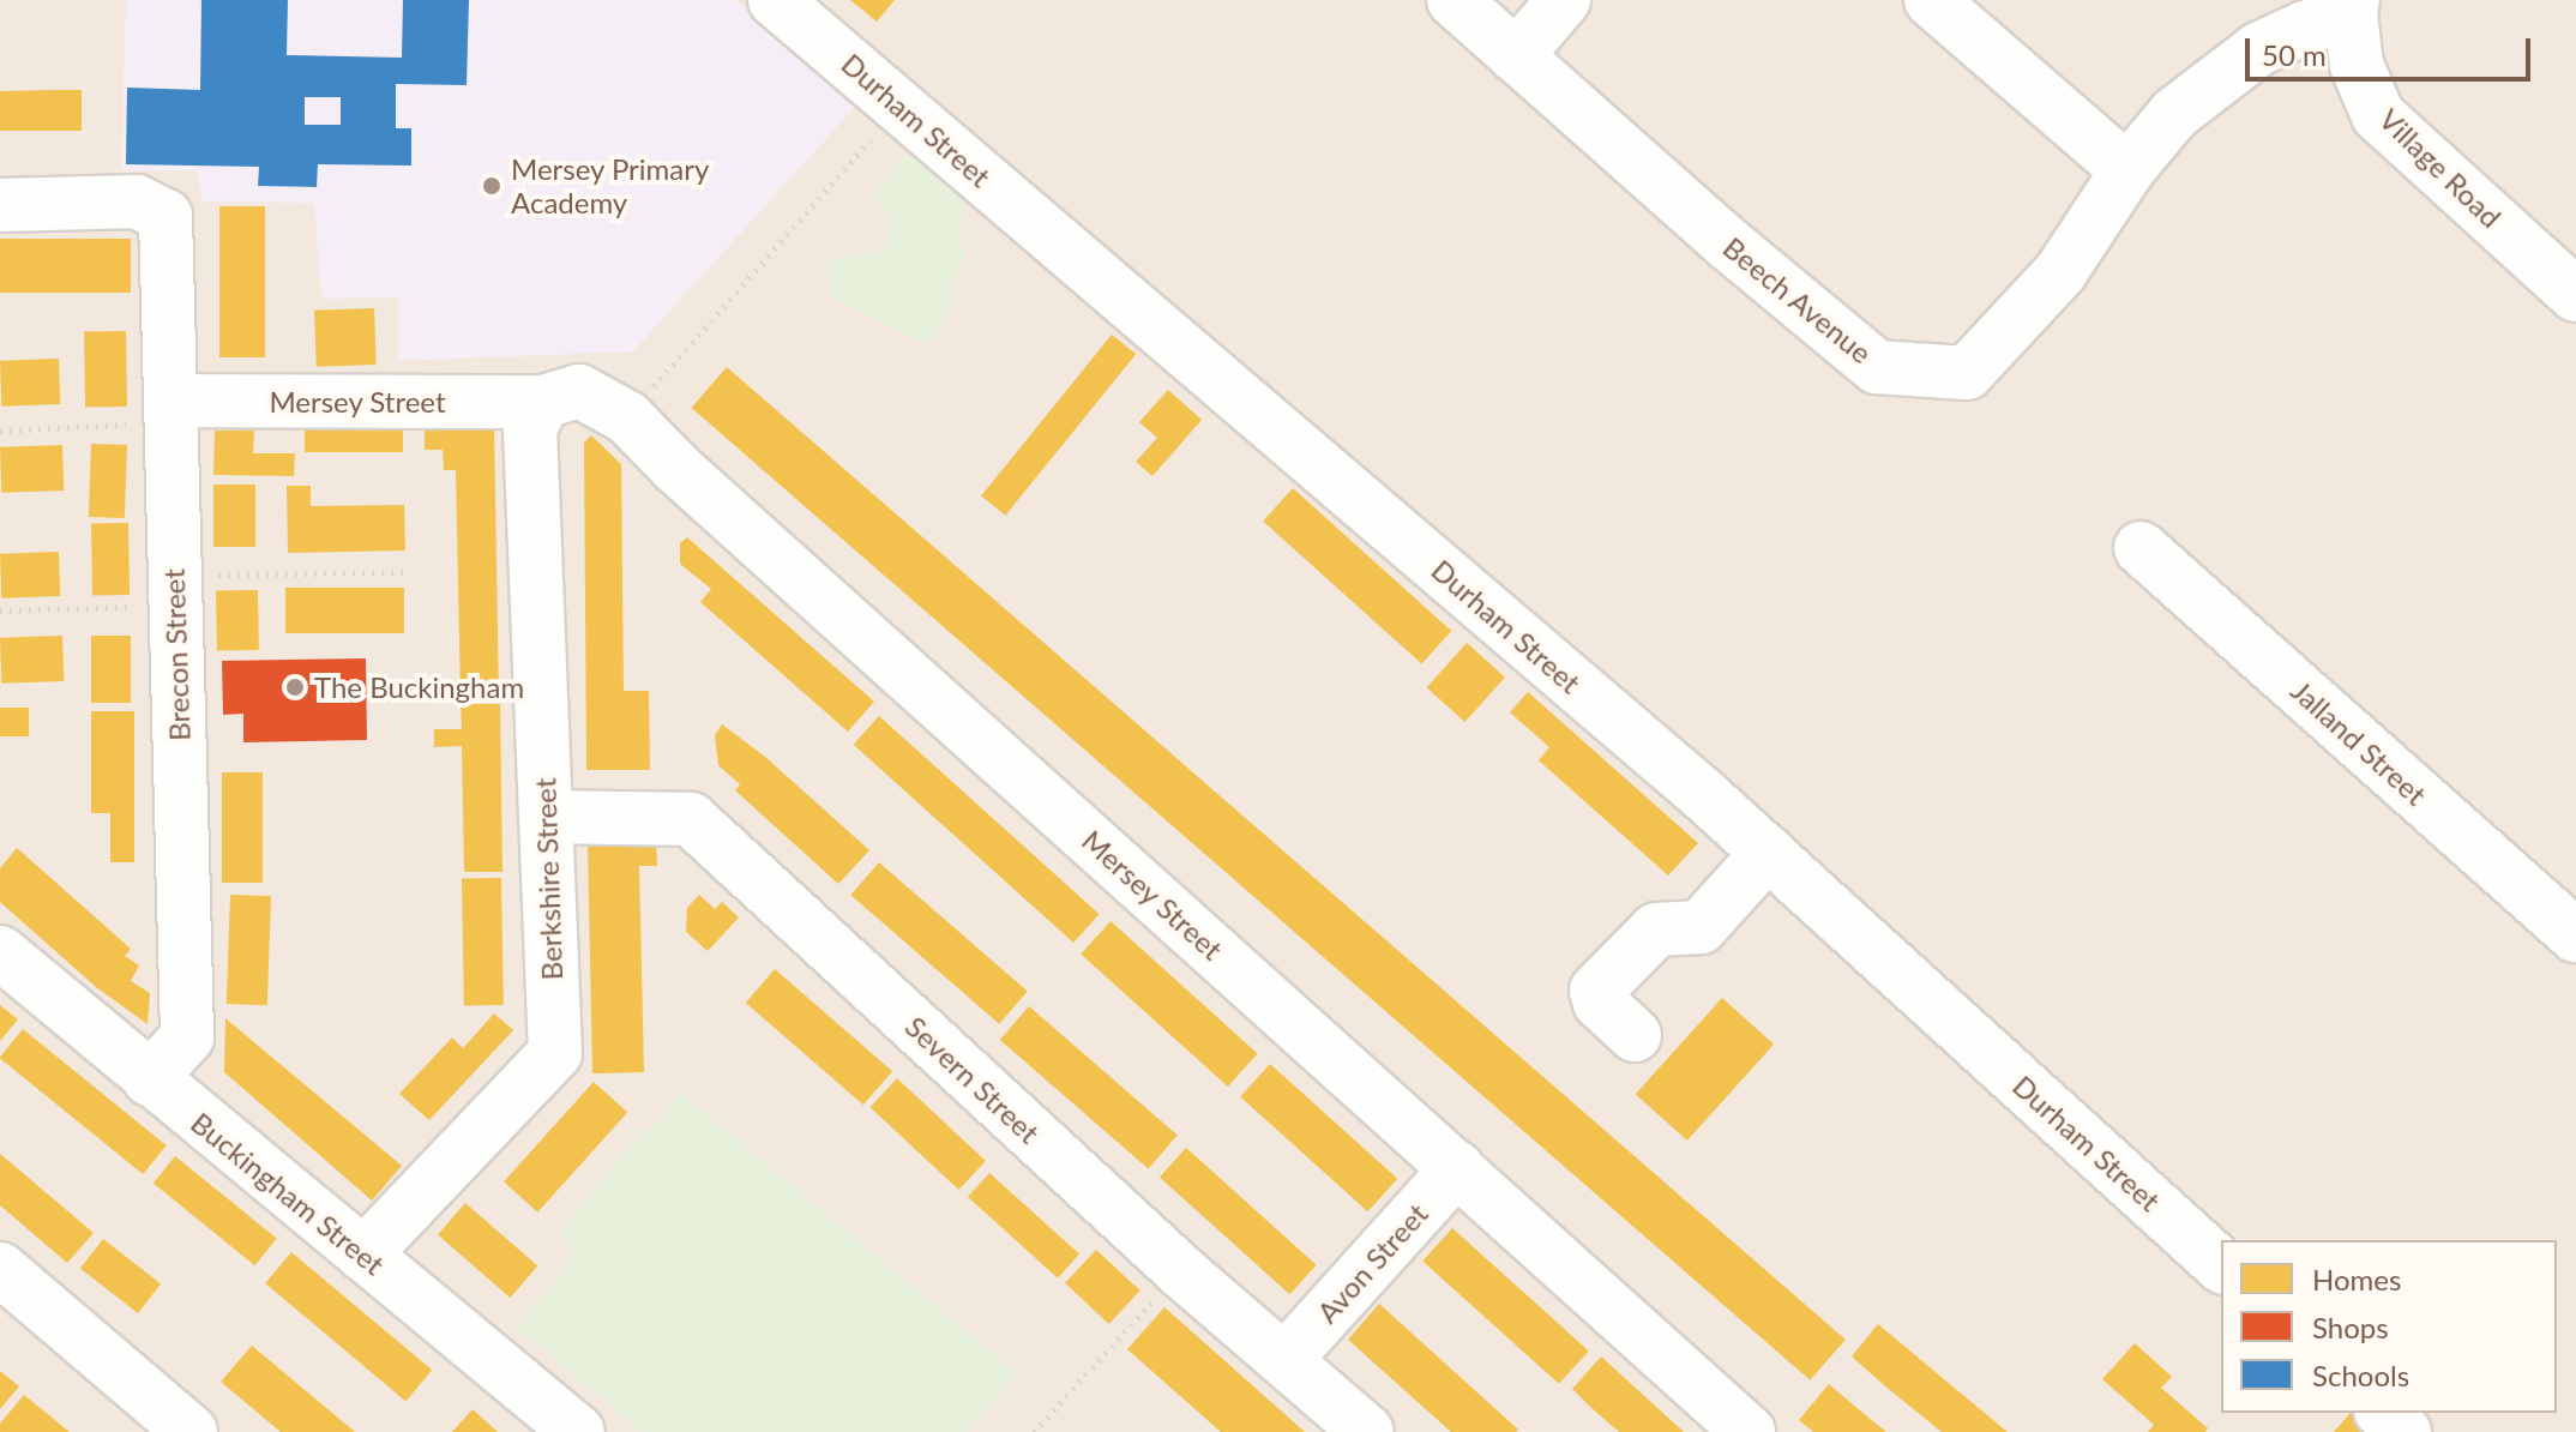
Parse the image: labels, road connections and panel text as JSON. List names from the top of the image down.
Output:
{
  "streets": {
    "street": [
      "Durham Street",
      "Village Road",
      "Beech Avenue",
      "Mersey Street",
      "Brecon Street",
      "Jalland Street",
      "Berkshire Street",
      "Severn Street",
      "Buckingham Street",
      "Avon Street"
    ]
  },
  "crossings": [
    ["Village Road", "Beech Avenue"],
    ["Mersey Street", "Brecon Street"],
    ["Mersey Street", "Berkshire Street"],
    ["Mersey Street", "Avon Street"],
    ["Brecon Street", "Buckingham Street"],
    ["Berkshire Street", "Severn Street"],
    ["Berkshire Street", "Buckingham Street"],
    ["Severn Street", "Avon Street"]
  ],
  "places": ["Mersey Primary Academy", "The Buckingham"],
  "legend": ["Homes", "Shops", "Schools"],
  "scale_bar": "50 m"
}
